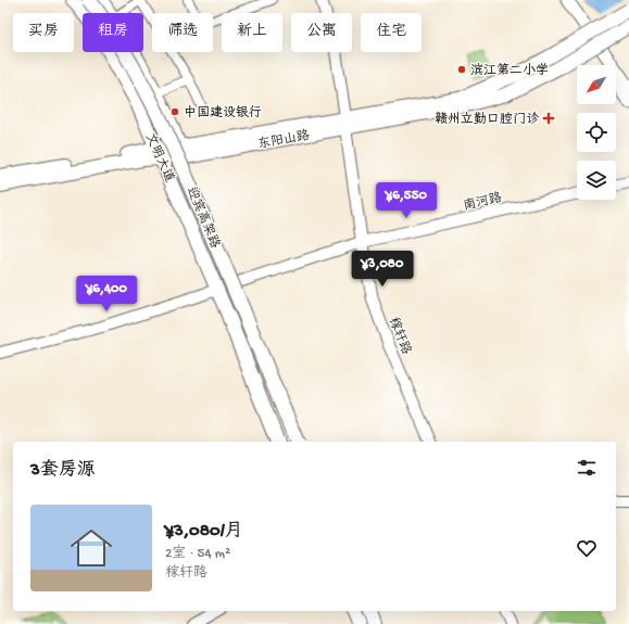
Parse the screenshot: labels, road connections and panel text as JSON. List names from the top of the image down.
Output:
{
  "streets": {
    "highway": ["迎宾高架路"],
    "main road": ["东阳山路", "文明大道"],
    "street": ["南河路", "稼轩路"]
  },
  "crossings": [
    ["东阳山路", "文明大道"],
    ["东阳山路", "稼轩路"],
    ["文明大道", "南河路"],
    ["南河路", "稼轩路"]
  ],
  "places": {
    "other": ["滨江第二小学", "中国建设银行"],
    "health": ["赣州立勤口腔门诊"]
  },
  "north": "bottom left",
  "page": {
    "chip": [
      "买房",
      "租房",
      "筛选",
      "新上",
      "公寓",
      "住宅"
    ],
    "price": ["¥6,550", "¥3,080", "¥6,400"],
    "heading": "3套房源",
    "list": [
      {
        "name": "¥3,080/月",
        "note": "2室 · 54 m² · 稼轩路"
      }
    ]
  }
}
